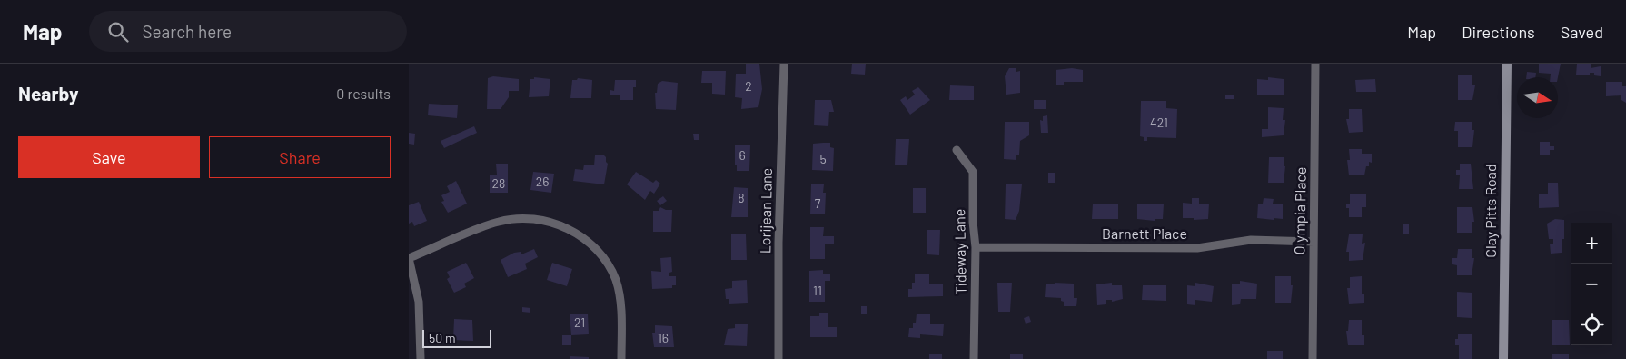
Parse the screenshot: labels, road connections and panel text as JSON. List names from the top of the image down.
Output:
{
  "streets": {
    "street": [
      "Lorijean Lane",
      "Olympia Place",
      "Clay Pitts Road",
      "Barnett Place",
      "Tideway Lane"
    ]
  },
  "crossings": [
    ["Olympia Place", "Barnett Place"],
    ["Barnett Place", "Tideway Lane"]
  ],
  "house_numbers": [
    "2",
    "421",
    "6",
    "5",
    "26",
    "28",
    "8",
    "7",
    "11",
    "21",
    "16"
  ],
  "scale_bar": "50 m",
  "north": "right",
  "page": {
    "header": "Map",
    "search": "Search here",
    "nav": ["Map", "Directions", "Saved"],
    "heading": ["Nearby", "0 results"],
    "buttons": ["Save", "Share"],
    "map_buttons": ["+", "−"],
    "scale": "50 m"
  }
}
